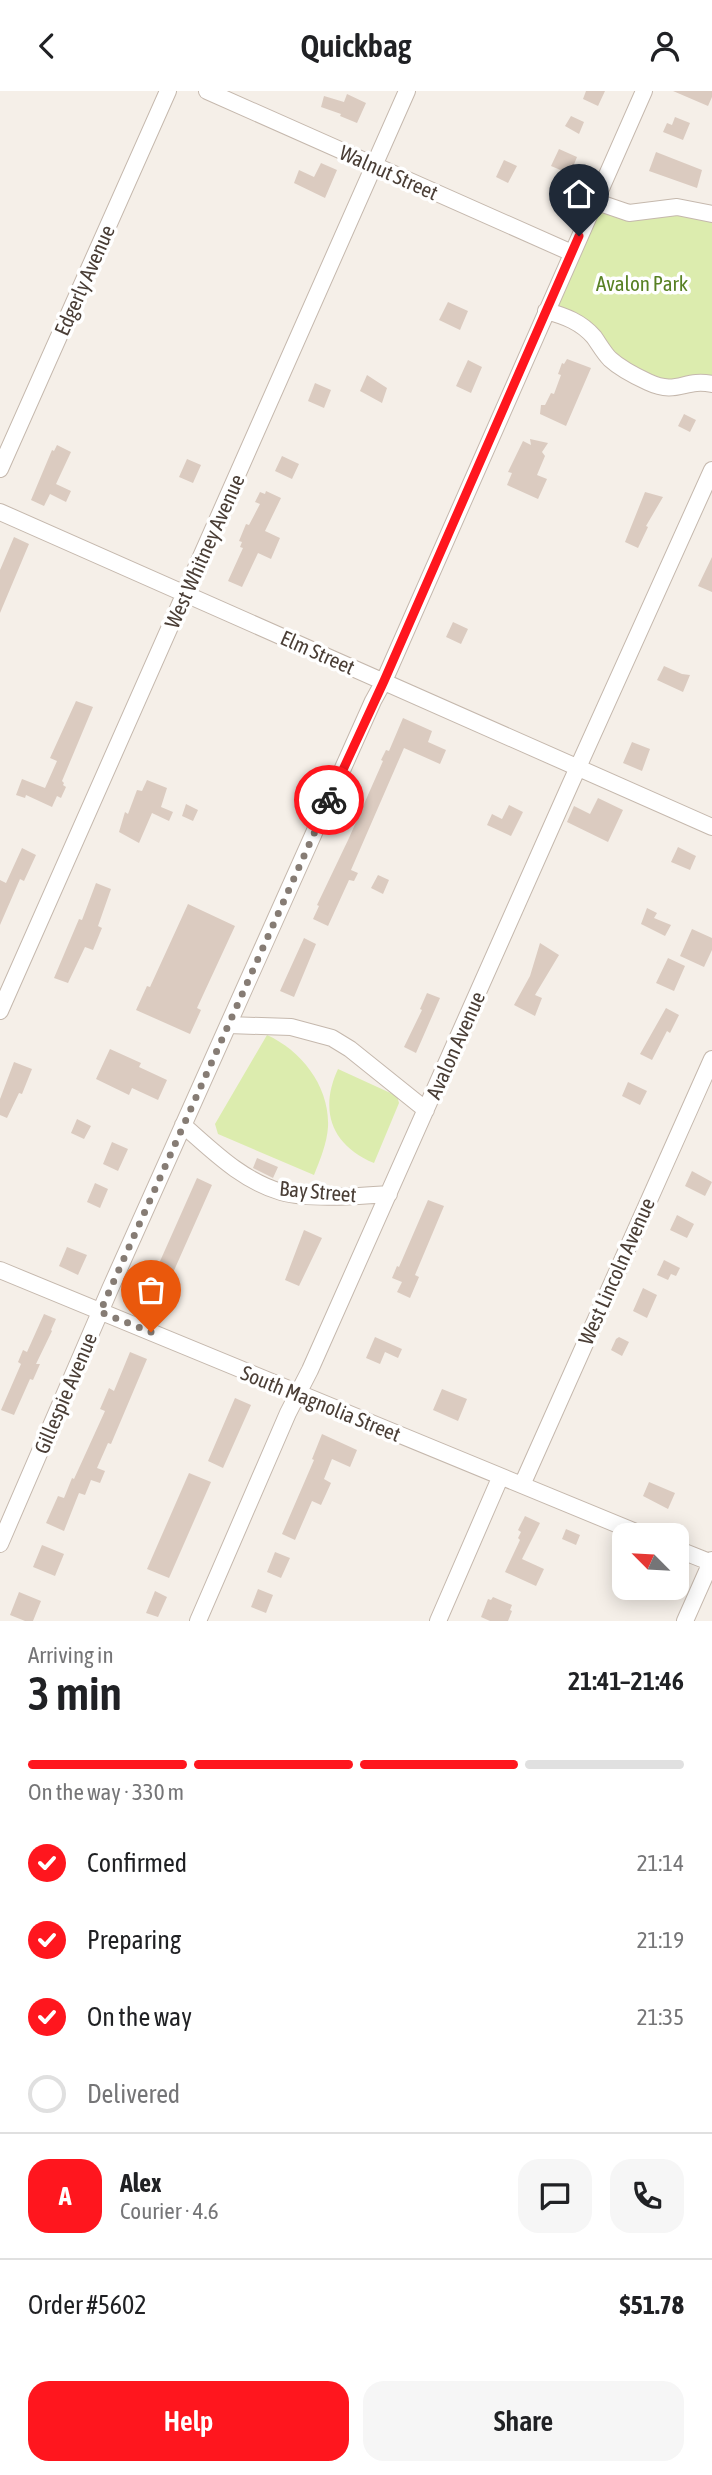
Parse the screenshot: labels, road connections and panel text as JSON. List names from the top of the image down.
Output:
{
  "streets": {
    "street": [
      "Walnut Street",
      "Edgerly Avenue",
      "West Whitney Avenue",
      "Elm Street",
      "Avalon Avenue",
      "Bay Street",
      "West Lincoln Avenue",
      "Gillespie Avenue",
      "South Magnolia Street"
    ]
  },
  "crossings": [
    ["Walnut Street", "West Whitney Avenue"],
    ["Walnut Street", "Gillespie Avenue"],
    ["West Whitney Avenue", "Elm Street"],
    ["Elm Street", "Avalon Avenue"],
    ["Elm Street", "Gillespie Avenue"],
    ["Avalon Avenue", "Bay Street"],
    ["Avalon Avenue", "Gillespie Avenue"],
    ["Avalon Avenue", "South Magnolia Street"],
    ["Bay Street", "Gillespie Avenue"],
    ["West Lincoln Avenue", "South Magnolia Street"],
    ["Gillespie Avenue", "South Magnolia Street"]
  ],
  "parks": ["Avalon Park"],
  "north": "top left",
  "page": {
    "header": "Quickbag",
    "heading": ["3 min", "Arriving in", "21:41–21:46"],
    "panel": [
      "Alex",
      "Courier · 4.6",
      "Order #5602",
      "$51.78"
    ],
    "bar": "On the way · 330 m",
    "list": [
      ["Confirmed", "21:14"],
      ["Preparing", "21:19"],
      ["On the way", "21:35"],
      "Delivered"
    ],
    "round": "A",
    "buttons": ["Help", "Share"]
  }
}
